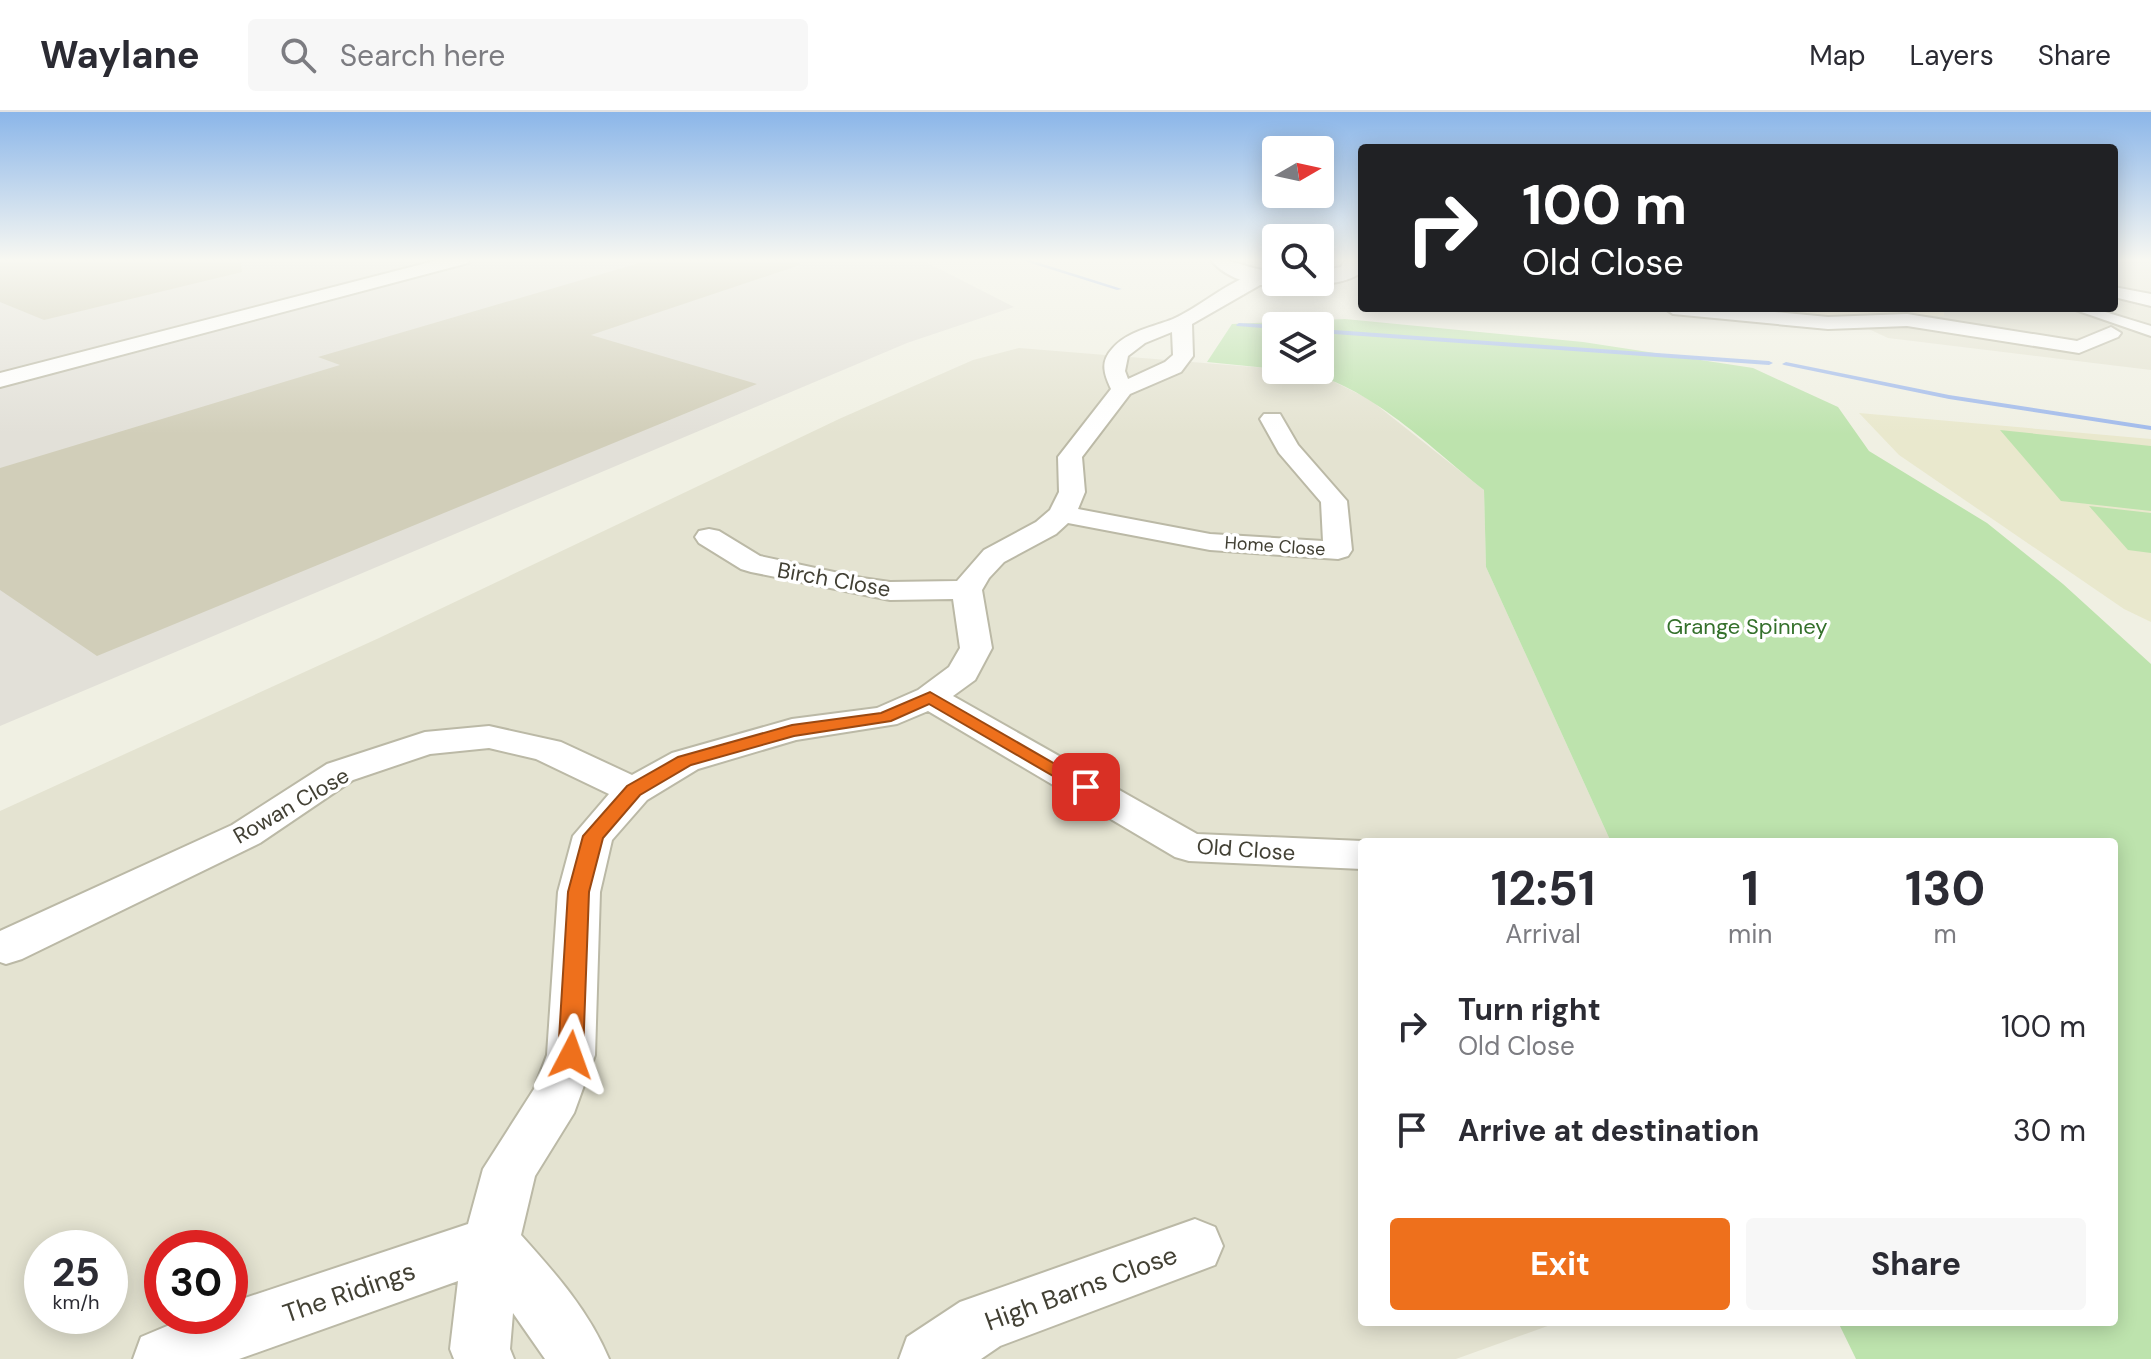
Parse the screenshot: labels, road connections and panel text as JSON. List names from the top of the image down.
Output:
{
  "streets": {
    "street": [
      "Home Close",
      "Birch Close",
      "Rowan Close",
      "Old Close",
      "High Barns Close",
      "The Ridings"
    ]
  },
  "parks": ["Grange Spinney"],
  "north": "right",
  "page": {
    "header": "Waylane",
    "search": "Search here",
    "nav": ["Map", "Layers", "Share"],
    "turn": ["100 m", "Old Close"],
    "eta": [
      "12:51",
      "Arrival",
      "1",
      "min",
      "130",
      "m"
    ],
    "list": [
      {
        "name": "Turn right",
        "note": "Old Close",
        "value": "100 m"
      },
      {
        "name": "Arrive at destination",
        "value": "30 m"
      }
    ],
    "buttons": ["Exit", "Share"],
    "speed": "25 km/h",
    "limit": "30"
  }
}
